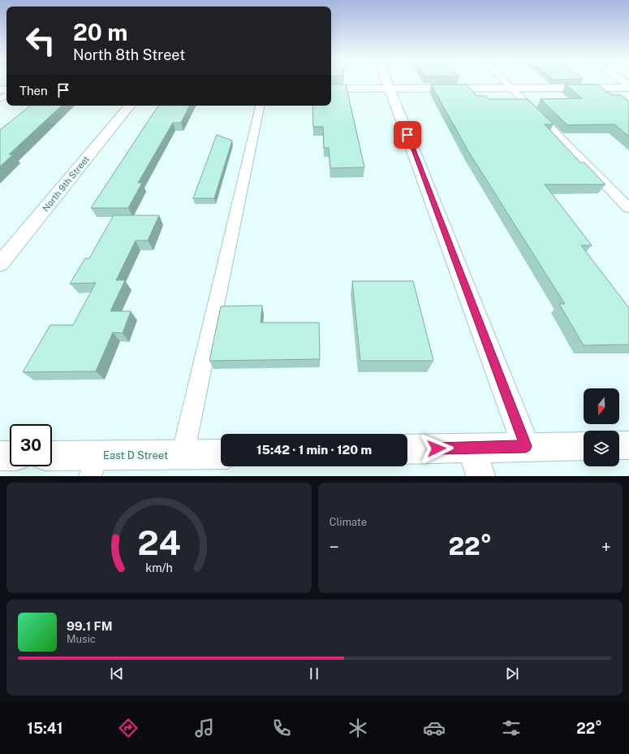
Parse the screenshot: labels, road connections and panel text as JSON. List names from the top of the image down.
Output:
{
  "streets": {
    "street": ["North 9th Street", "East D Street"]
  },
  "north": "bottom",
  "page": {
    "turn": ["20 m", "North 8th Street"],
    "then": "Then",
    "limit": "30",
    "trip": "15:42 · 1 min · 120 m",
    "tile": "Climate",
    "heat": ["−", "22°", "+"],
    "song": ["99.1 FM", "Music"],
    "tabs": ["15:41", "22°"],
    "gauge": ["24", "km/h"]
  }
}
